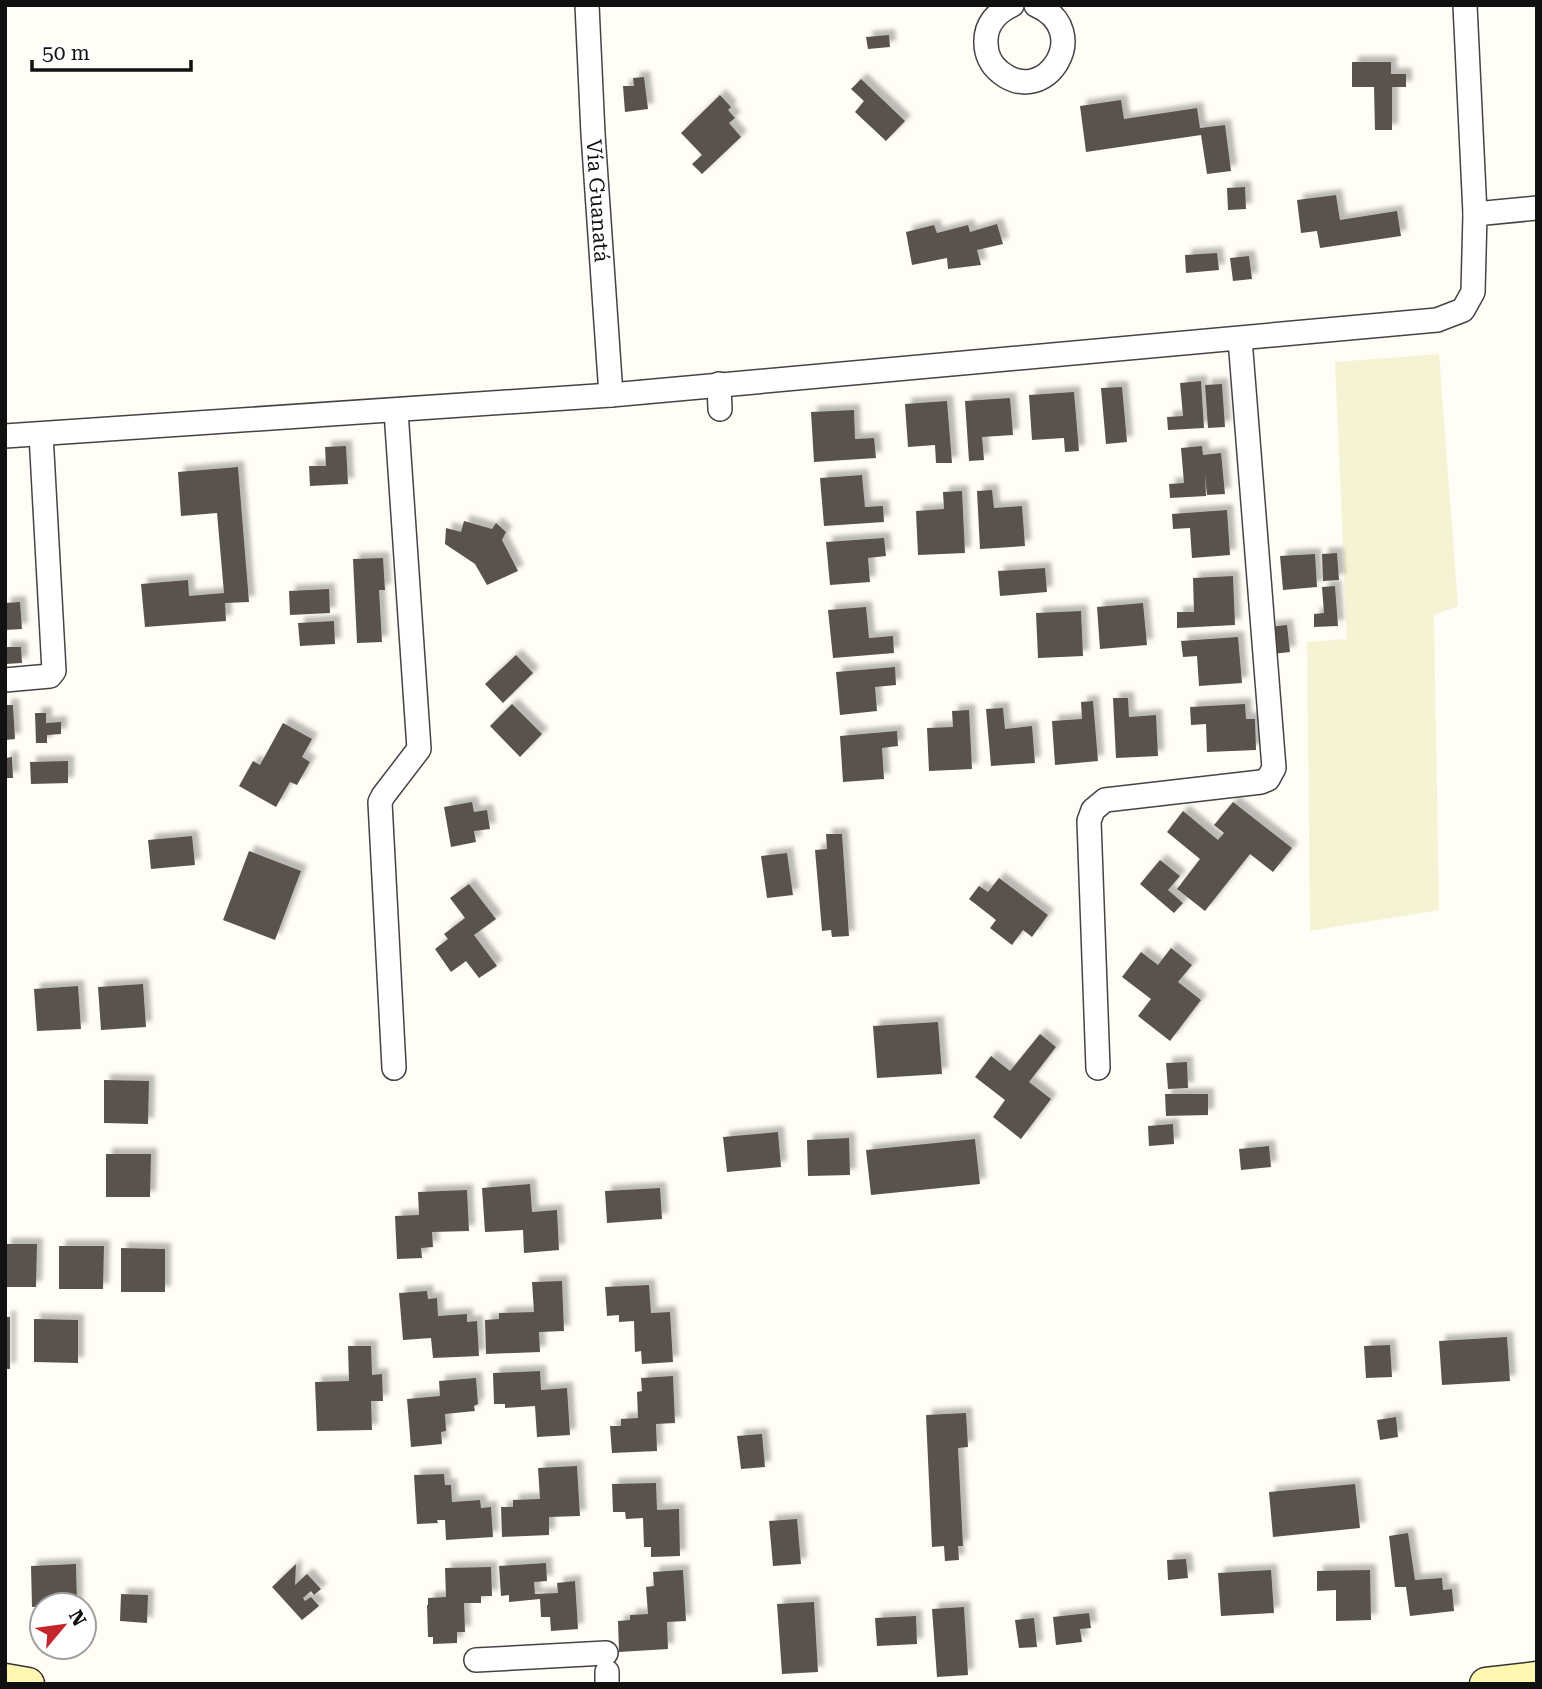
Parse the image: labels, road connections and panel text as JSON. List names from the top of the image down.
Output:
{
  "streets": {
    "street": ["Vía Guanatá"]
  },
  "scale_bar": "50 m",
  "north": "top right"
}
